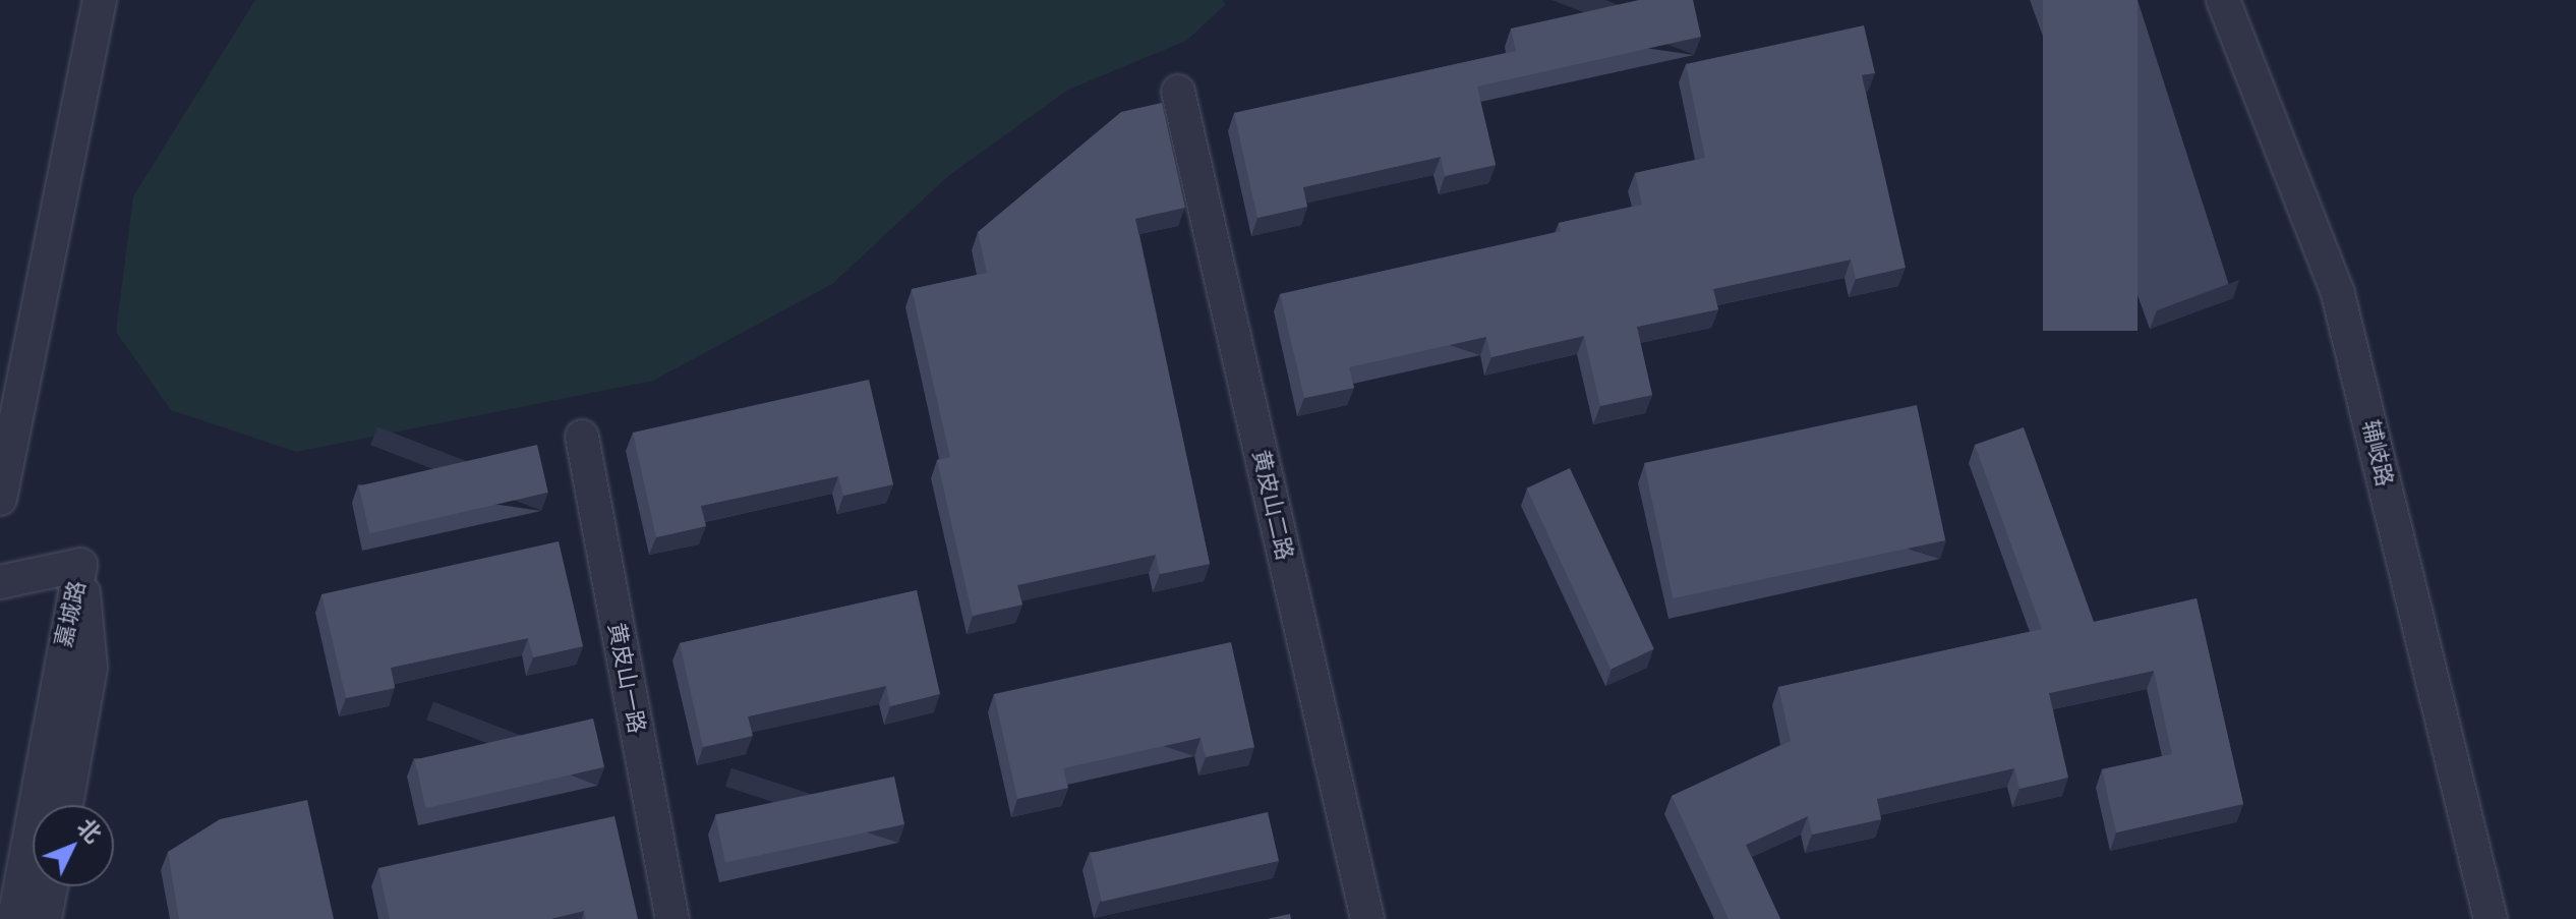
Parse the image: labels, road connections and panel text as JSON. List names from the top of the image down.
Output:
{
  "streets": {
    "street": [
      "辅岐路",
      "黄皮山二路",
      "嘉城路",
      "黄皮山一路"
    ]
  },
  "north": "top right"
}
